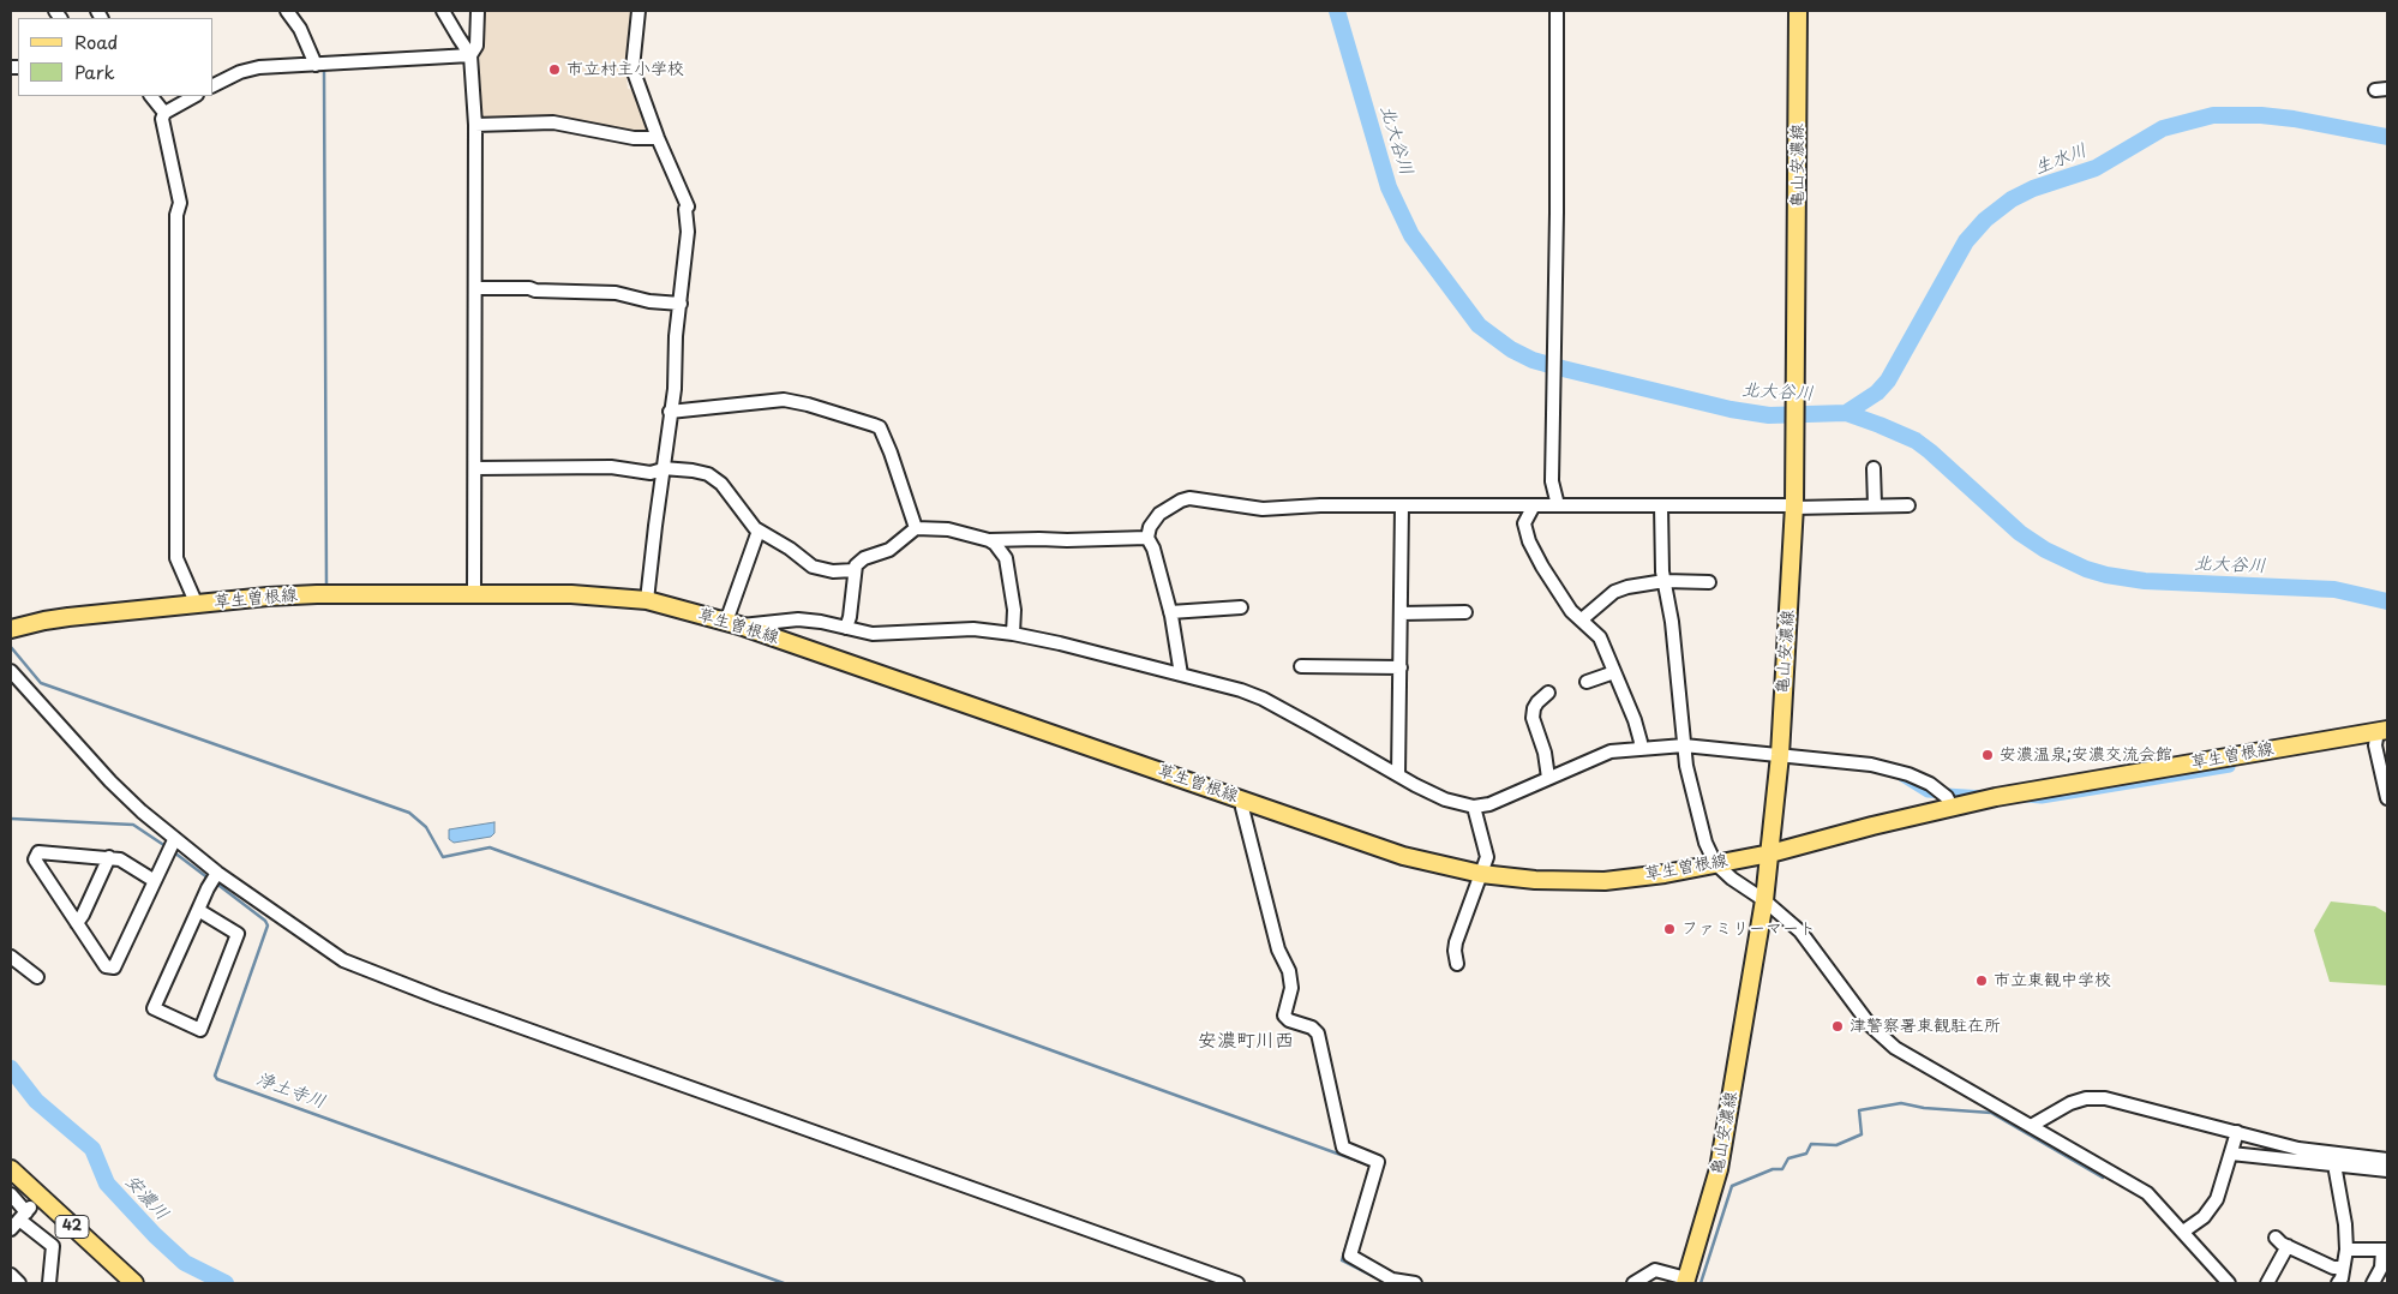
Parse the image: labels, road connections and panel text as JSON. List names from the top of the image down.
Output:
{
  "streets": {
    "main road": ["亀山安濃線", "草生曽根線", "42"]
  },
  "crossings": [
    ["亀山安濃線", "草生曽根線"]
  ],
  "districts": ["安濃町川西"],
  "water": [
    "北大谷川",
    "生水川",
    "浄土寺川",
    "安濃川"
  ],
  "places": [
    "市立村主小学校",
    "安濃温泉;安濃交流会館",
    "ファミリーマート",
    "市立東観中学校",
    "津警察署東観駐在所"
  ],
  "legend": ["Road", "Park"]
}
